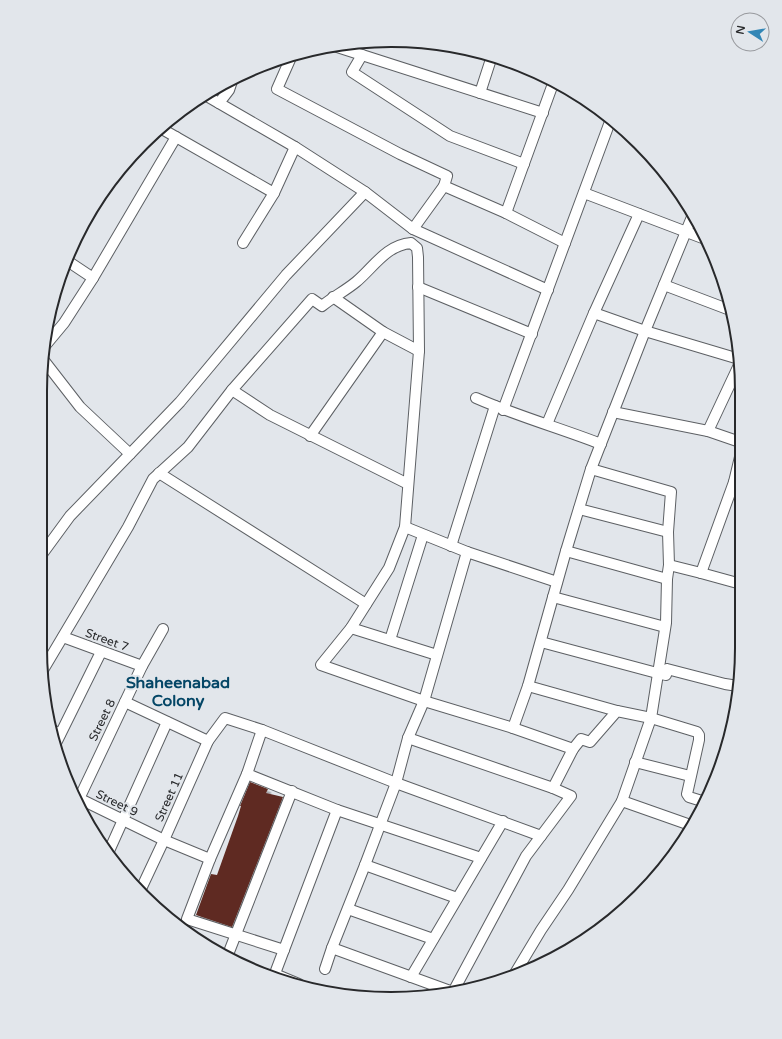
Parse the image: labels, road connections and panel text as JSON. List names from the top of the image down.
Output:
{
  "streets": {
    "street": [
      "Street 7",
      "Street 8",
      "Street 11",
      "Street 9"
    ]
  },
  "crossings": [
    ["Street 7", "Street 8"],
    ["Street 11", "Street 9"]
  ],
  "districts": ["Shaheenabad Colony"],
  "north": "left"
}
